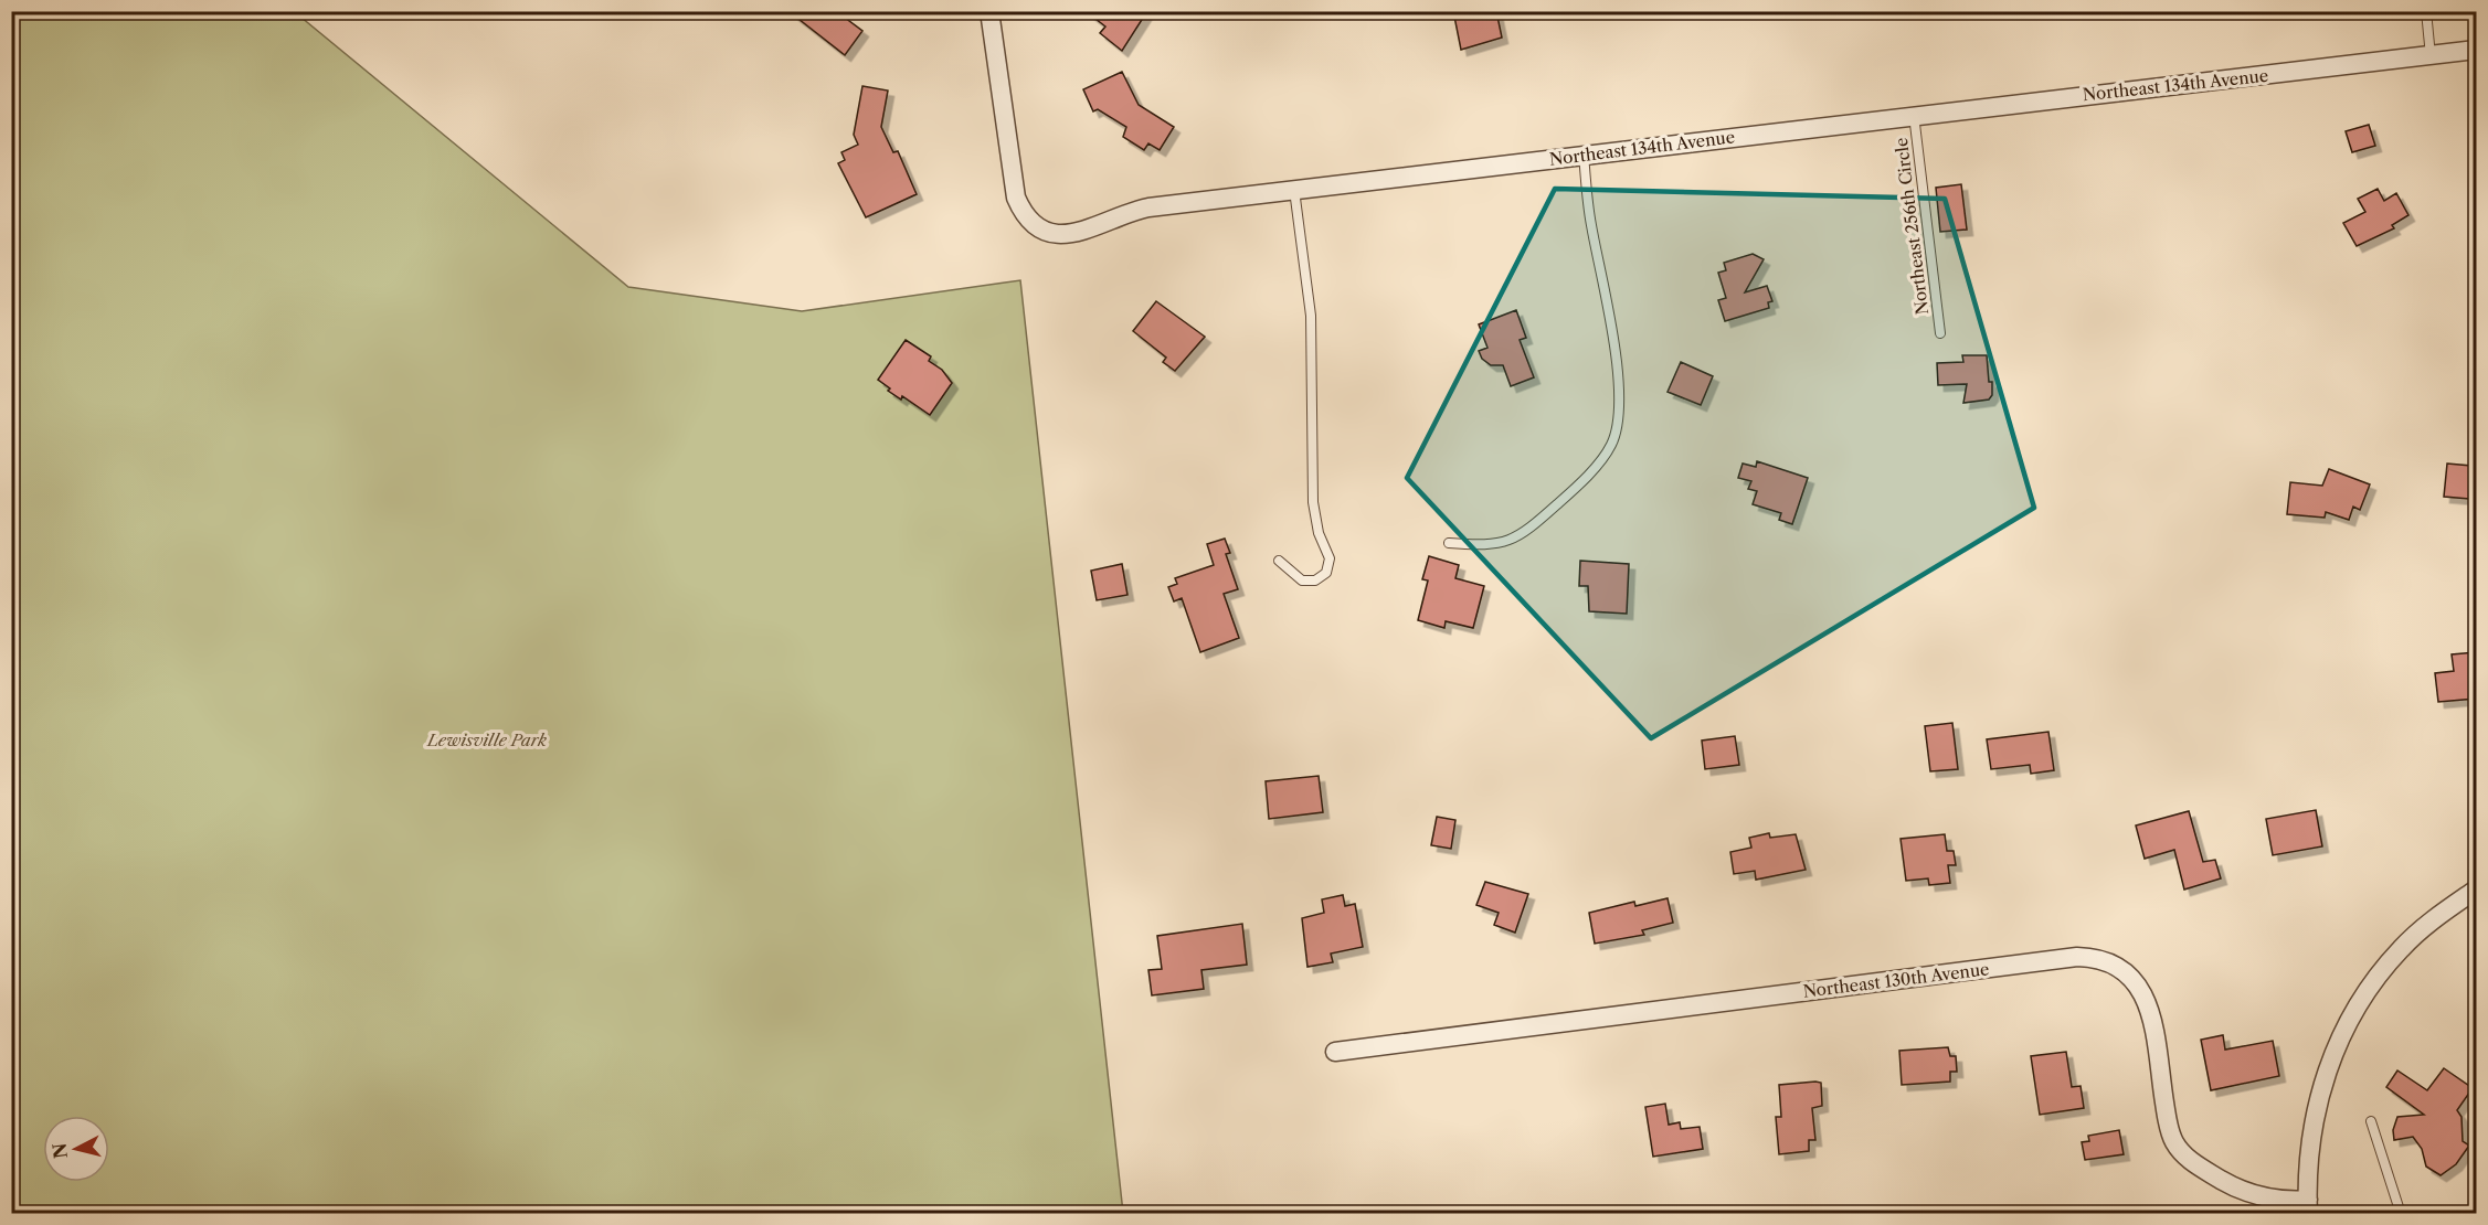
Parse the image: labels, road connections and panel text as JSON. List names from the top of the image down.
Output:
{
  "streets": {
    "street": ["Northeast 134th Avenue", "Northeast 130th Avenue"],
    "lane": ["Northeast 256th Circle"]
  },
  "crossings": [
    ["Northeast 134th Avenue", "Northeast 256th Circle"]
  ],
  "parks": ["Lewisville Park"],
  "north": "left"
}
